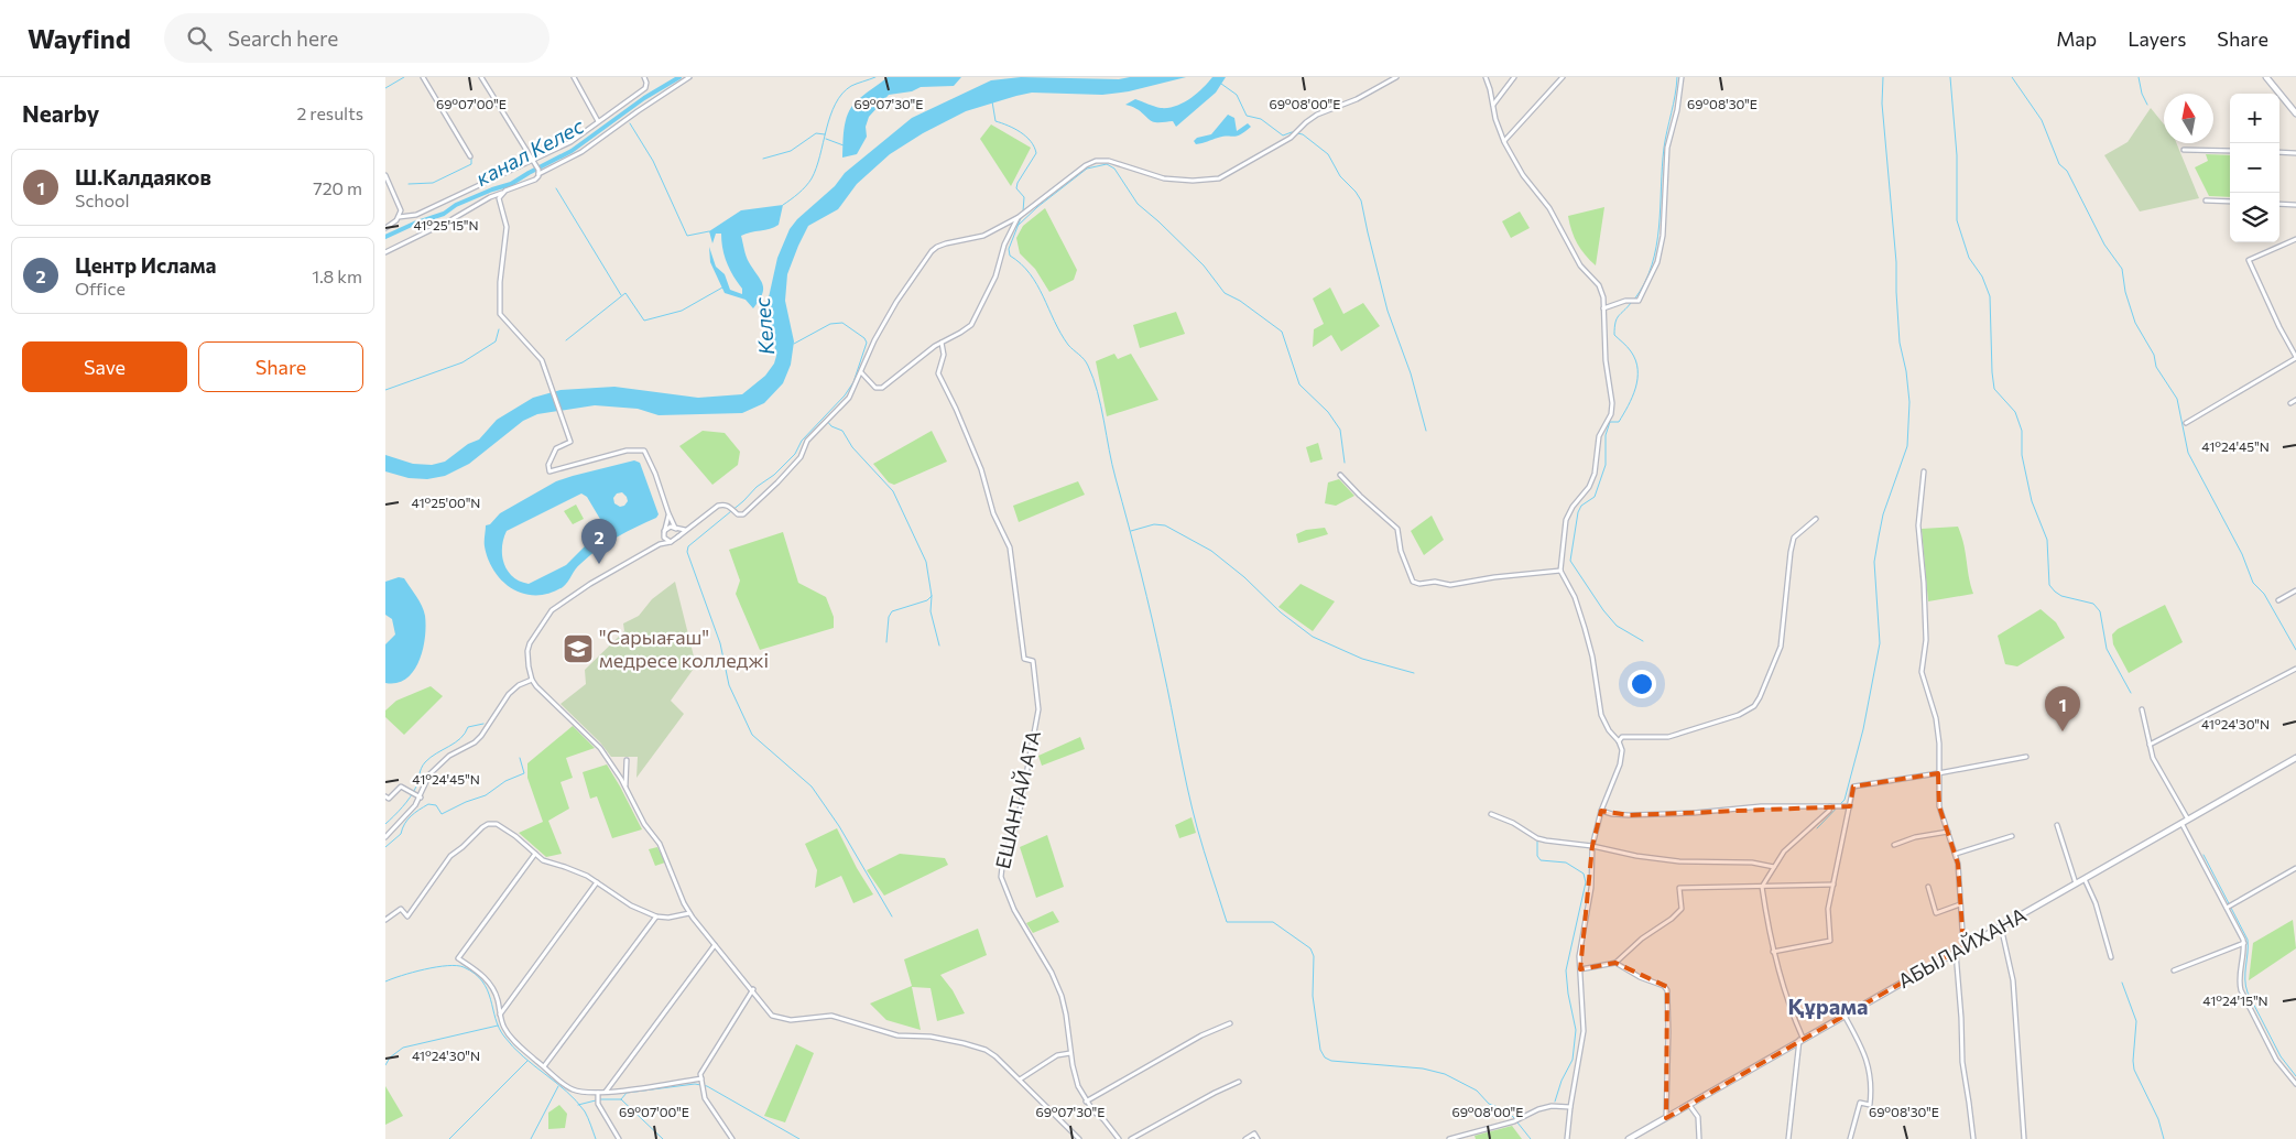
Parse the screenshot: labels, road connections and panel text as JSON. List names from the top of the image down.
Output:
{
  "streets": {
    "main road": ["АБЫЛАЙХАНА"],
    "street": ["ЕШАНТАЙ АТА"]
  },
  "districts": ["Құрама"],
  "water": ["канал Келес", "Келес"],
  "places": {
    "school or university": ["\"Сарыағаш\" медресе колледжі"]
  },
  "north": "top",
  "page": {
    "header": "Wayfind",
    "search": "Search here",
    "nav": ["Map", "Layers", "Share"],
    "heading": ["Nearby", "2 results"],
    "map_buttons": ["+", "−"],
    "list": [
      {
        "mark": "1",
        "name": "Ш.Калдаяков",
        "note": "School",
        "value": "720 m"
      },
      {
        "mark": "2",
        "name": "Центр Ислама",
        "note": "Office",
        "value": "1.8 km"
      }
    ],
    "buttons": ["Save", "Share"],
    "pins": ["2", "1"]
  },
  "coordinates": [
    "69°07'00\"E",
    "69°07'30\"E",
    "69°08'00\"E",
    "69°08'30\"E",
    "41°25'15\"N",
    "41°24'45\"N",
    "41°25'00\"N",
    "41°24'30\"N",
    "41°24'15\"N"
  ]
}
